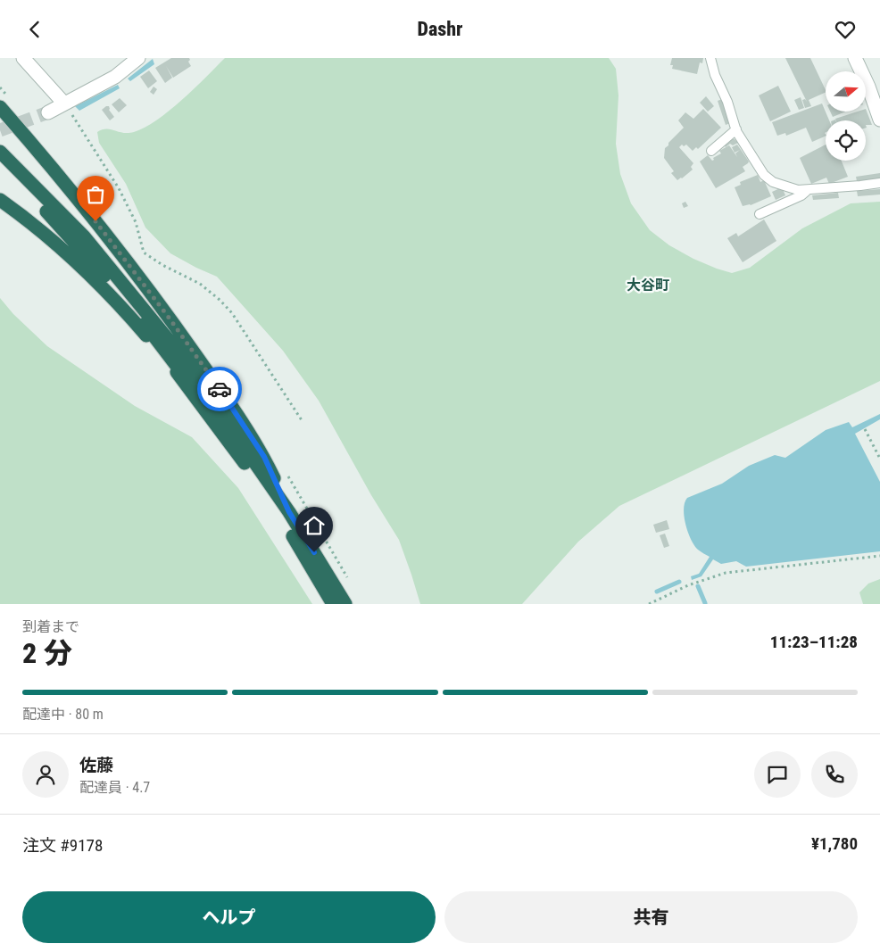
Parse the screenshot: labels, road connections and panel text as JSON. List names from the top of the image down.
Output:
{
  "districts": ["大谷町"],
  "north": "right",
  "page": {
    "header": "Dashr",
    "heading": ["2 分", "到着まで", "11:23–11:28"],
    "panel": [
      "佐藤",
      "配達員 · 4.7",
      "注文 #9178",
      "¥1,780"
    ],
    "bar": "配達中 · 80 m",
    "buttons": ["ヘルプ", "共有"]
  }
}
